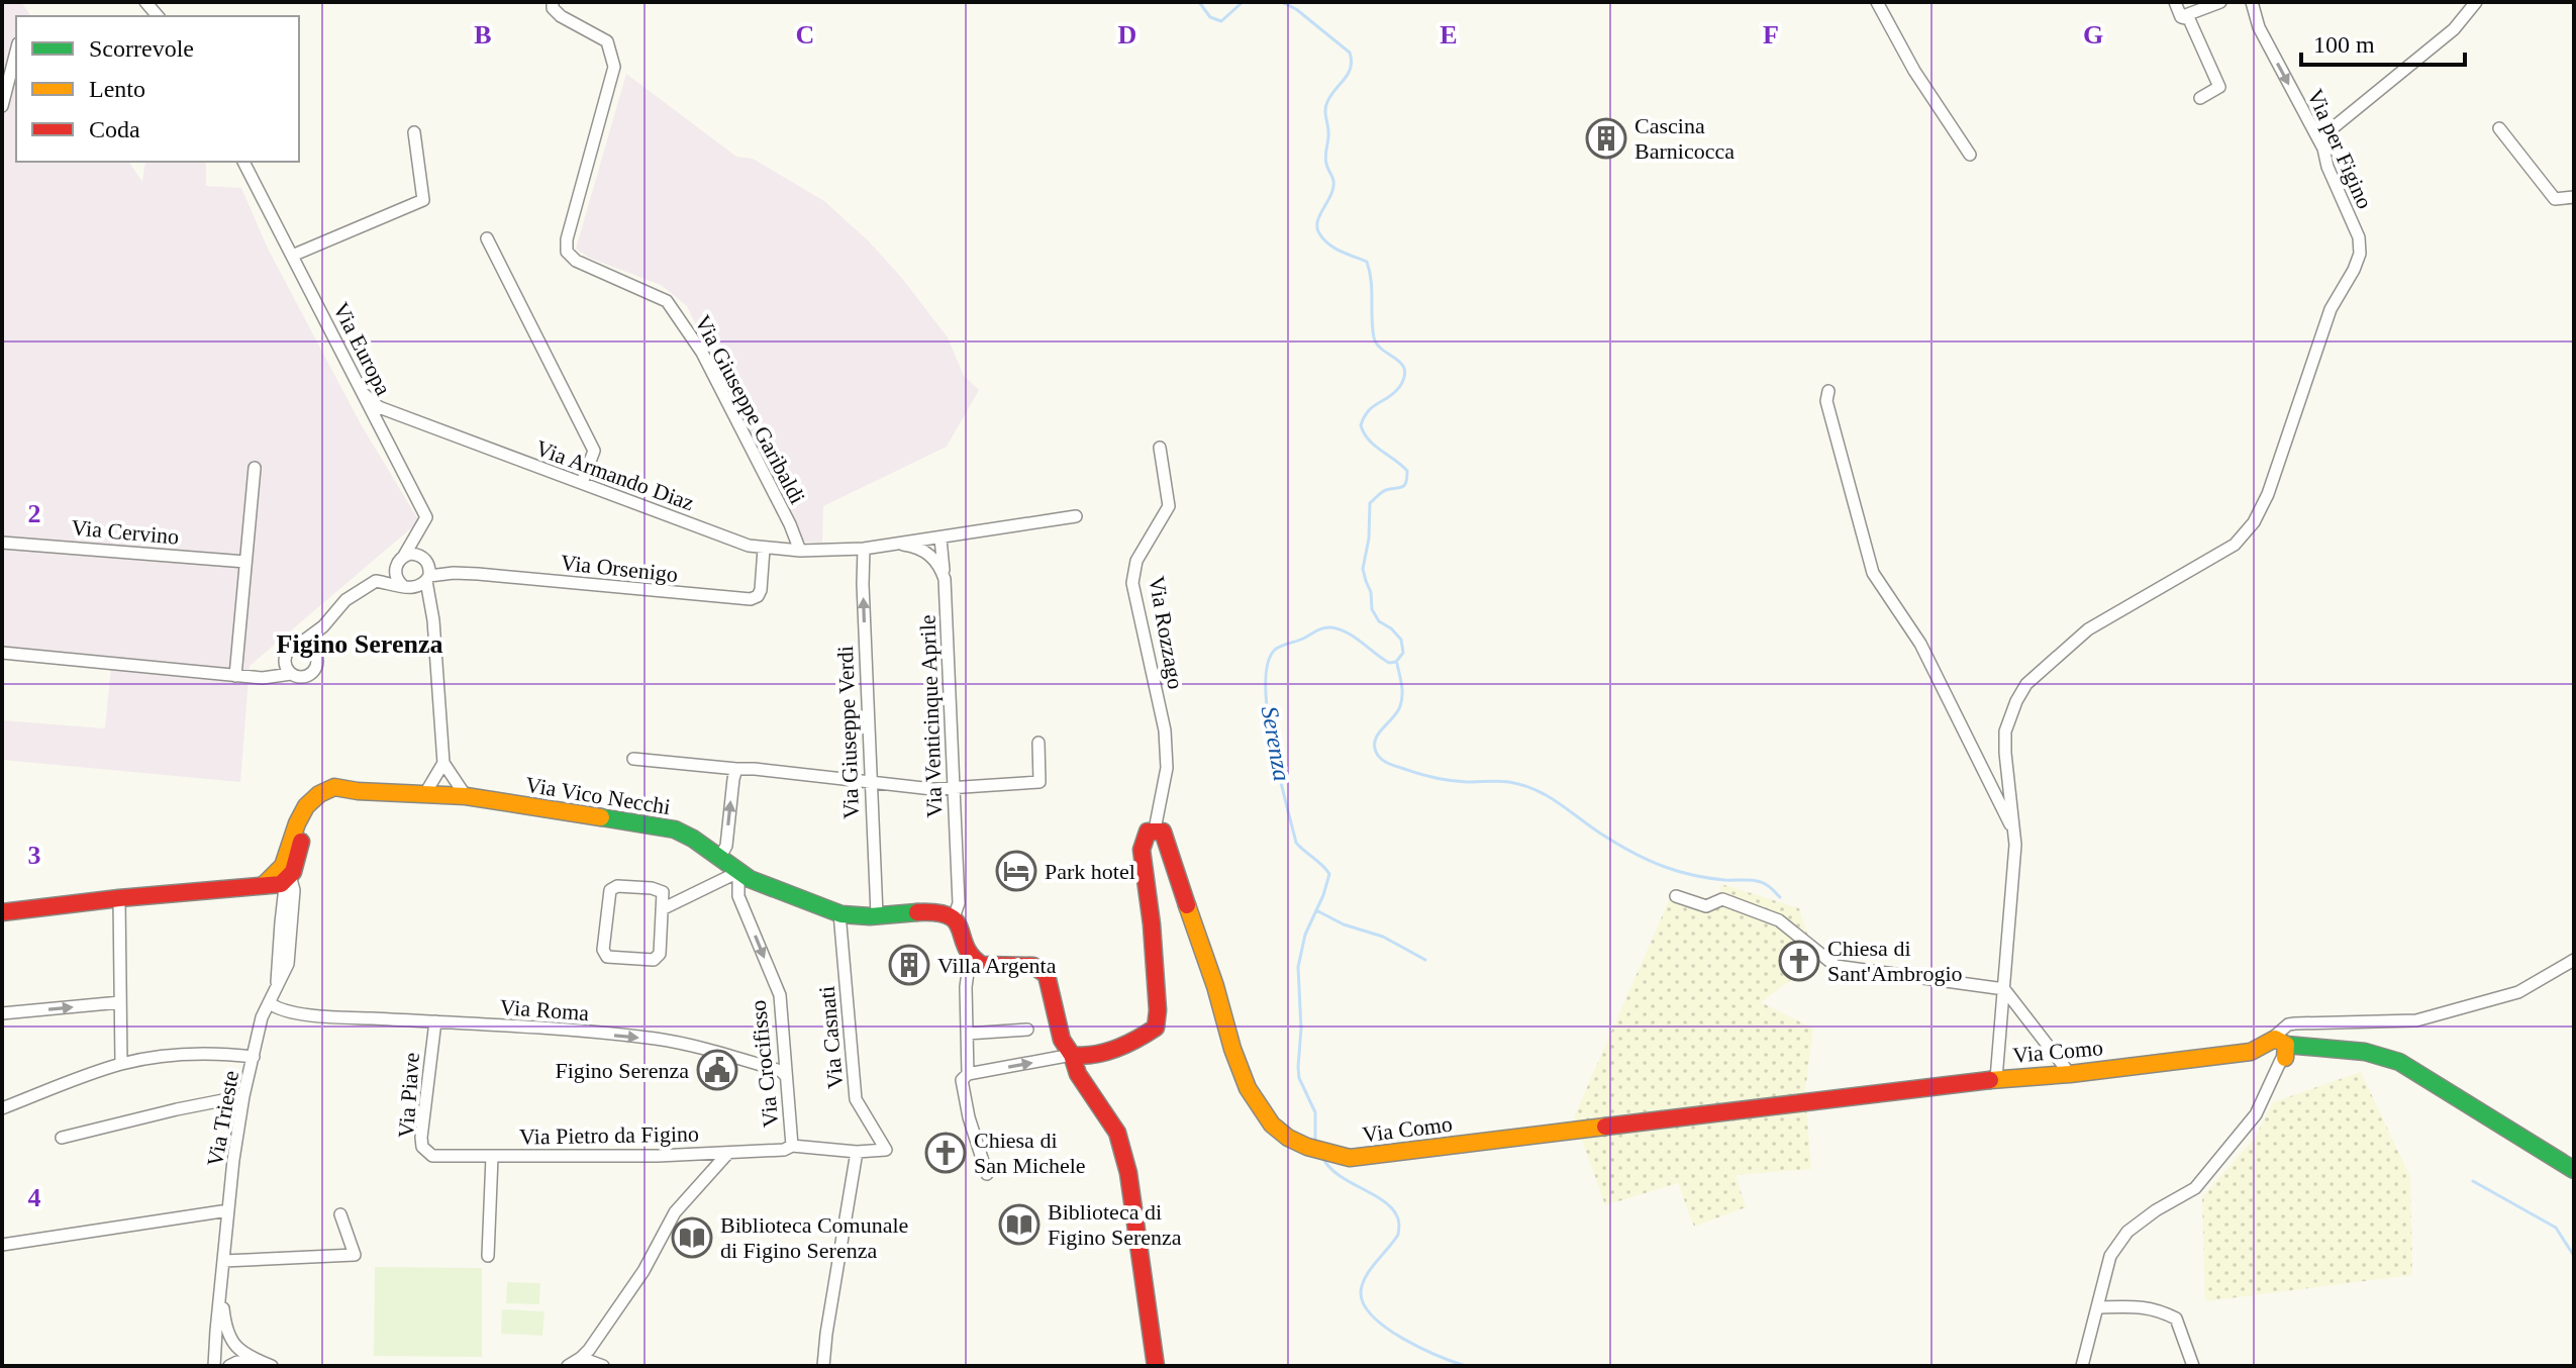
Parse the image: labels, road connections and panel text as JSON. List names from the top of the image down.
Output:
{
  "streets": {
    "street": [
      "Via per Figino",
      "Via Europa",
      "Via Giuseppe Garibaldi",
      "Via Armando Diaz",
      "Via Cervino",
      "Via Orsenigo",
      "Via Rozzago",
      "Via Venticinque Aprile",
      "Via Giuseppe Verdi",
      "Via Vico Necchi",
      "Via Roma",
      "Via Casnati",
      "Via Como",
      "Via Crocifisso",
      "Via Piave",
      "Via Trieste",
      "Via Pietro da Figino"
    ]
  },
  "crossings": [
    ["Via Europa", "Via Armando Diaz"],
    ["Via Giuseppe Garibaldi", "Via Armando Diaz"],
    ["Via Armando Diaz", "Via Orsenigo"],
    ["Via Armando Diaz", "Via Venticinque Aprile"],
    ["Via Armando Diaz", "Via Giuseppe Verdi"],
    ["Via Rozzago", "Via Como"],
    ["Via Venticinque Aprile", "Via Vico Necchi"],
    ["Via Giuseppe Verdi", "Via Vico Necchi"],
    ["Via Vico Necchi", "Via Casnati"],
    ["Via Vico Necchi", "Via Crocifisso"],
    ["Via Vico Necchi", "Via Trieste"],
    ["Via Roma", "Via Crocifisso"],
    ["Via Roma", "Via Piave"],
    ["Via Roma", "Via Trieste"],
    ["Via Casnati", "Via Crocifisso"],
    ["Via Crocifisso", "Via Pietro da Figino"],
    ["Via Piave", "Via Pietro da Figino"]
  ],
  "one_way": ["Via Giuseppe Verdi", "Via Roma", "Via Crocifisso"],
  "districts": ["Figino Serenza"],
  "water": ["Serenza"],
  "places": {
    "building": ["Cascina Barnicocca", "Villa Argenta"],
    "hotel": ["Park hotel"],
    "church": ["Chiesa di Sant'Ambrogio", "Chiesa di San Michele"],
    "public building": ["Figino Serenza"],
    "library": ["Biblioteca di Figino Serenza", "Biblioteca Comunale di Figino Serenza"]
  },
  "legend": ["Scorrevole", "Lento", "Coda"],
  "scale_bar": "100 m",
  "grid": {
    "columns": [
      "B",
      "C",
      "D",
      "E",
      "F",
      "G"
    ],
    "rows": ["2", "3", "4"]
  }
}
